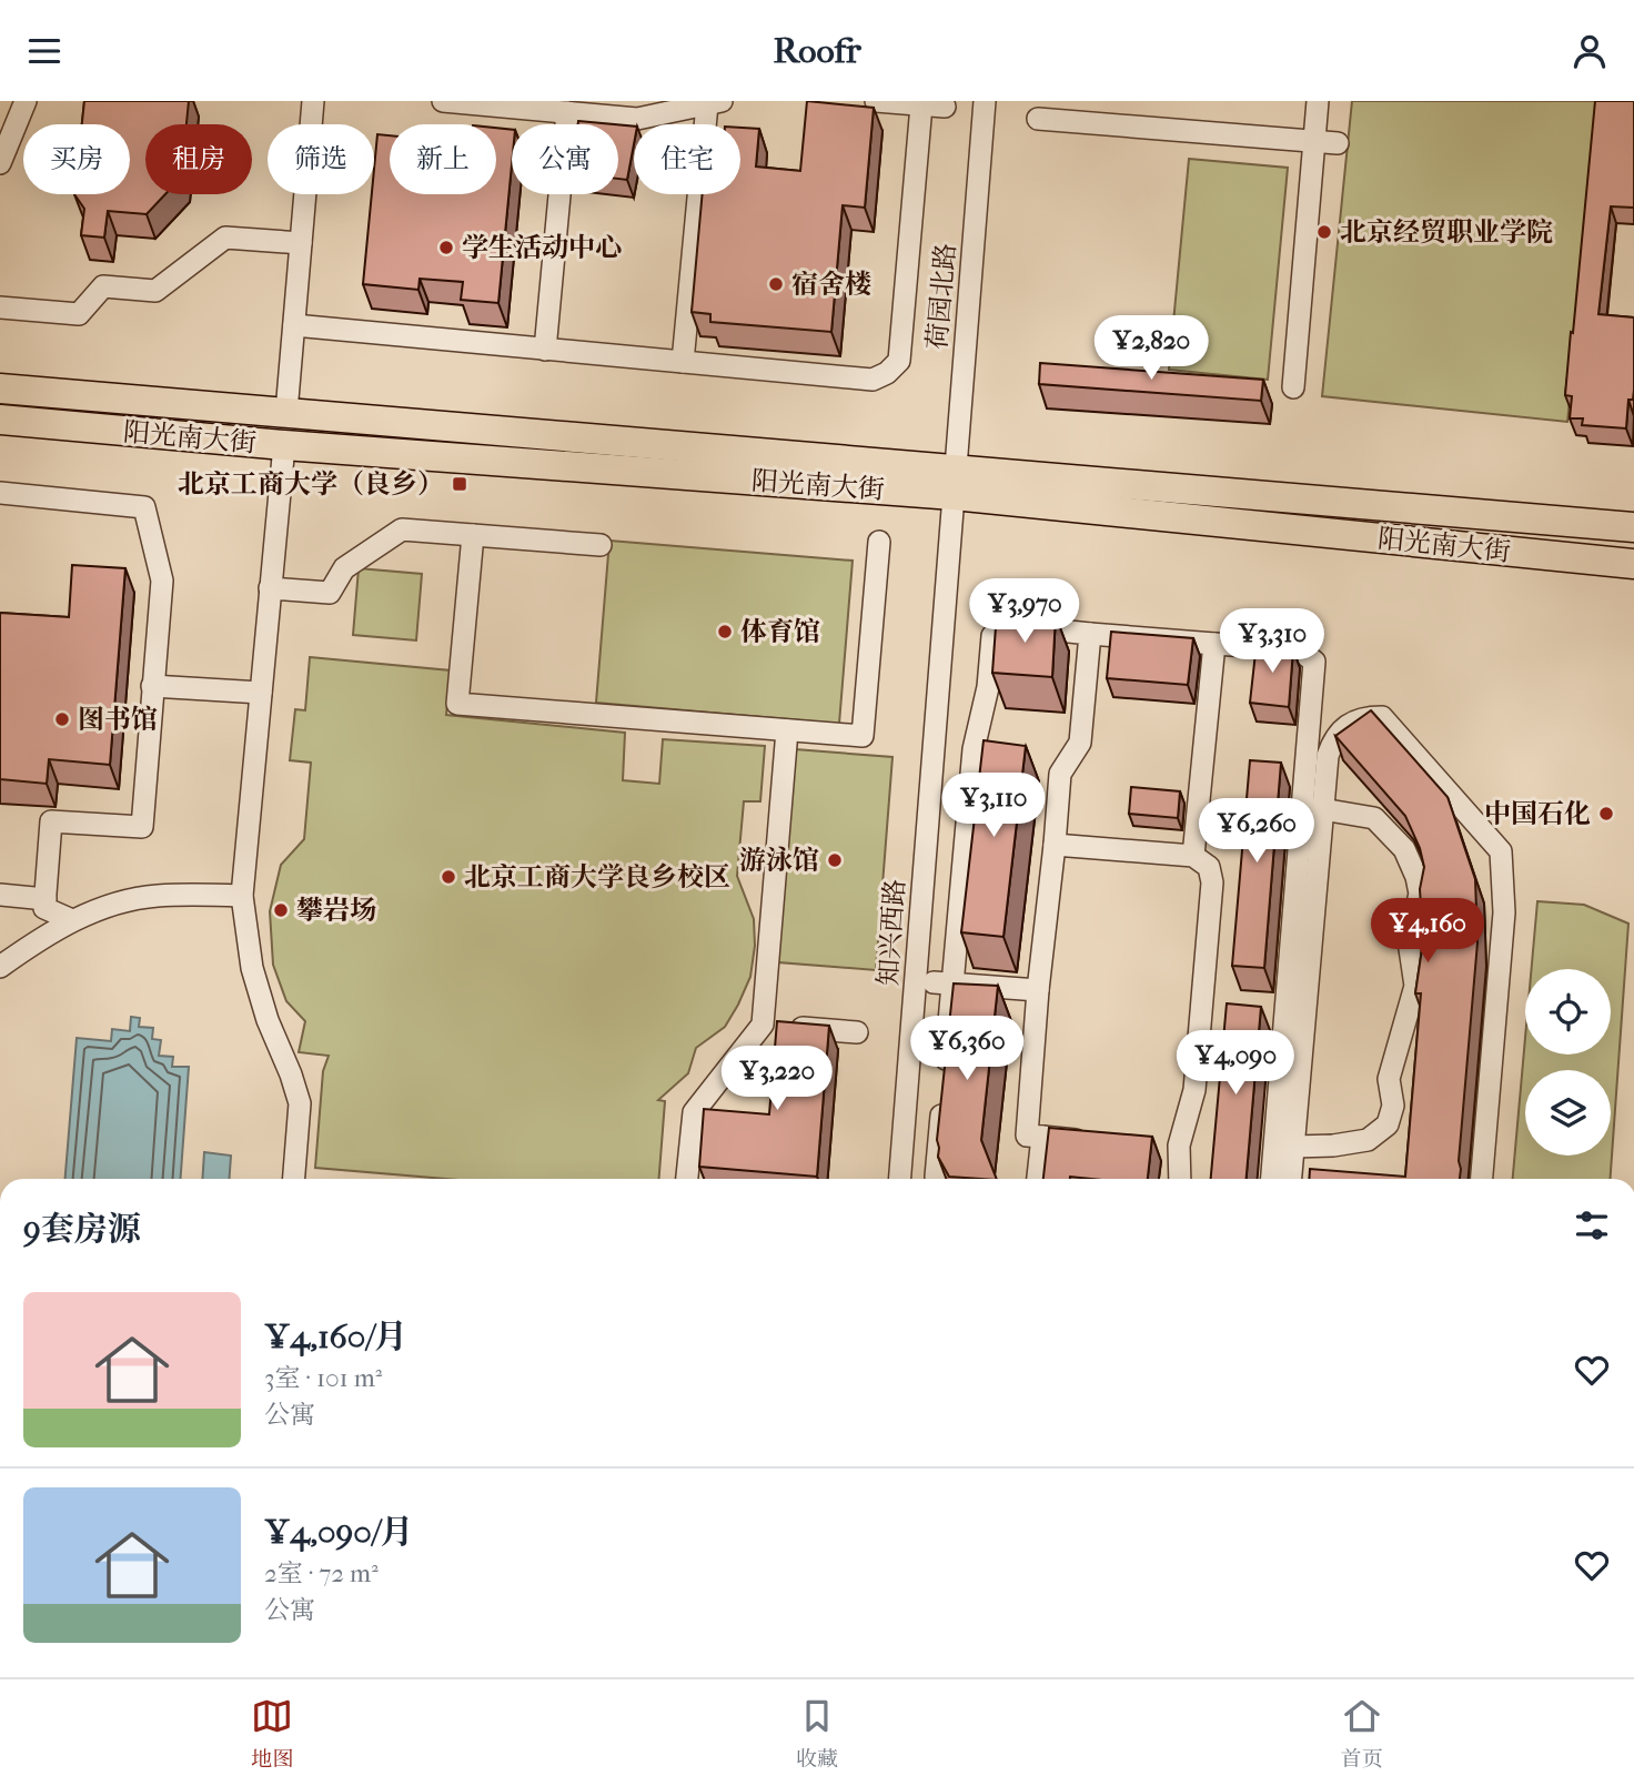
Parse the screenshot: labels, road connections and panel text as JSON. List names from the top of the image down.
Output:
{
  "streets": {
    "main road": ["阳光南大街"],
    "street": ["荷园北路", "知兴西路"]
  },
  "crossings": [
    ["荷园北路", "阳光南大街"],
    ["荷园北路", "知兴西路"],
    ["阳光南大街", "知兴西路"]
  ],
  "places": {
    "other": [
      "北京经贸职业学院",
      "学生活动中心",
      "宿舍楼",
      "体育馆",
      "图书馆",
      "中国石化",
      "游泳馆",
      "北京工商大学良乡校区",
      "攀岩场"
    ],
    "transit": ["北京工商大学（良乡）"]
  },
  "page": {
    "header": "Roofr",
    "chip": [
      "买房",
      "租房",
      "筛选",
      "新上",
      "公寓",
      "住宅"
    ],
    "price": [
      "¥2,820",
      "¥3,970",
      "¥3,310",
      "¥3,110",
      "¥6,260",
      "¥4,160",
      "¥6,360",
      "¥4,090",
      "¥3,220"
    ],
    "heading": "9套房源",
    "list": [
      {
        "name": "¥4,160/月",
        "note": "3室 · 101 m² · 公寓"
      },
      {
        "name": "¥4,090/月",
        "note": "2室 · 72 m² · 公寓"
      }
    ],
    "tabs": ["地图", "收藏", "首页"]
  }
}
